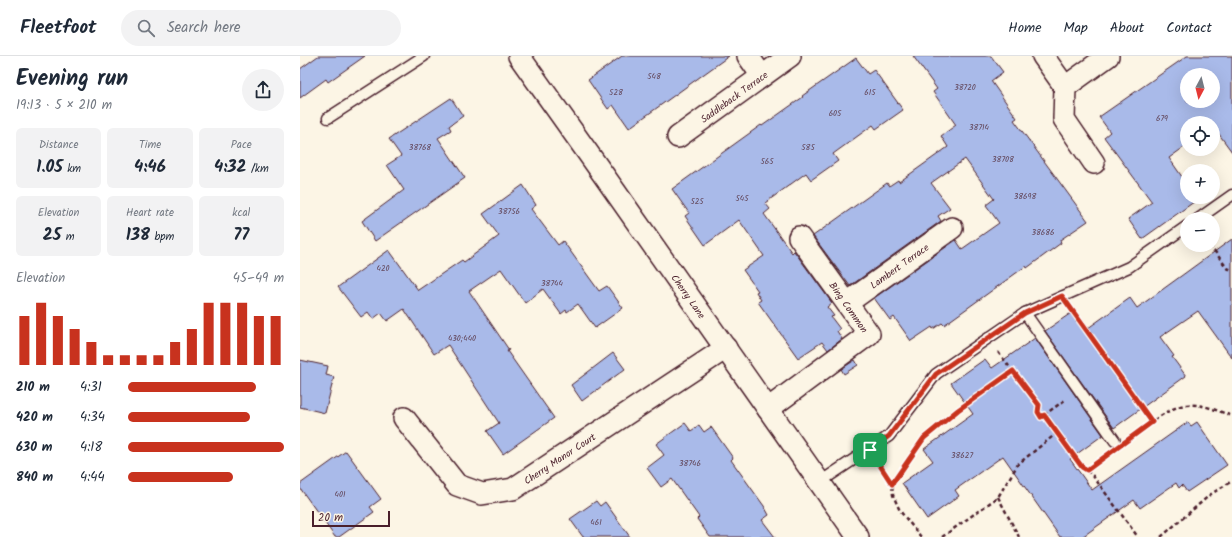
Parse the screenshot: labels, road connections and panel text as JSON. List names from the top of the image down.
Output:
{
  "streets": {
    "street": [
      "Saddleback Terrace",
      "Lambert Terrace",
      "Cherry Lane",
      "Bing Common",
      "Cherry Manor Court"
    ]
  },
  "crossings": [
    ["Lambert Terrace", "Bing Common"],
    ["Cherry Lane", "Bing Common"],
    ["Cherry Lane", "Cherry Manor Court"]
  ],
  "house_numbers": [
    "548",
    "38720",
    "528",
    "615",
    "605",
    "679",
    "38714",
    "38768",
    "585",
    "38708",
    "565",
    "38698",
    "545",
    "525",
    "38756",
    "38686",
    "420",
    "38744",
    "430;440",
    "38627",
    "38746",
    "401",
    "461"
  ],
  "scale_bar": "20 m",
  "north": "bottom",
  "page": {
    "header": "Fleetfoot",
    "search": "Search here",
    "nav": [
      "Home",
      "Map",
      "About",
      "Contact"
    ],
    "heading": ["Evening run", "19:13 · 5 × 210 m"],
    "map_buttons": ["+", "−"],
    "stats": [
      ["Distance", "1.05 km"],
      ["Time", "4:46"],
      ["Pace", "4:32 /km"],
      ["Elevation", "25 m"],
      ["Heart rate", "138 bpm"],
      ["kcal", "77"]
    ],
    "chart": ["Elevation", "45–49 m"],
    "list": [
      {
        "name": "210 m",
        "note": "4:31"
      },
      {
        "name": "420 m",
        "note": "4:34"
      },
      {
        "name": "630 m",
        "note": "4:18"
      },
      {
        "name": "840 m",
        "note": "4:44"
      }
    ],
    "scale": "20 m"
  }
}
